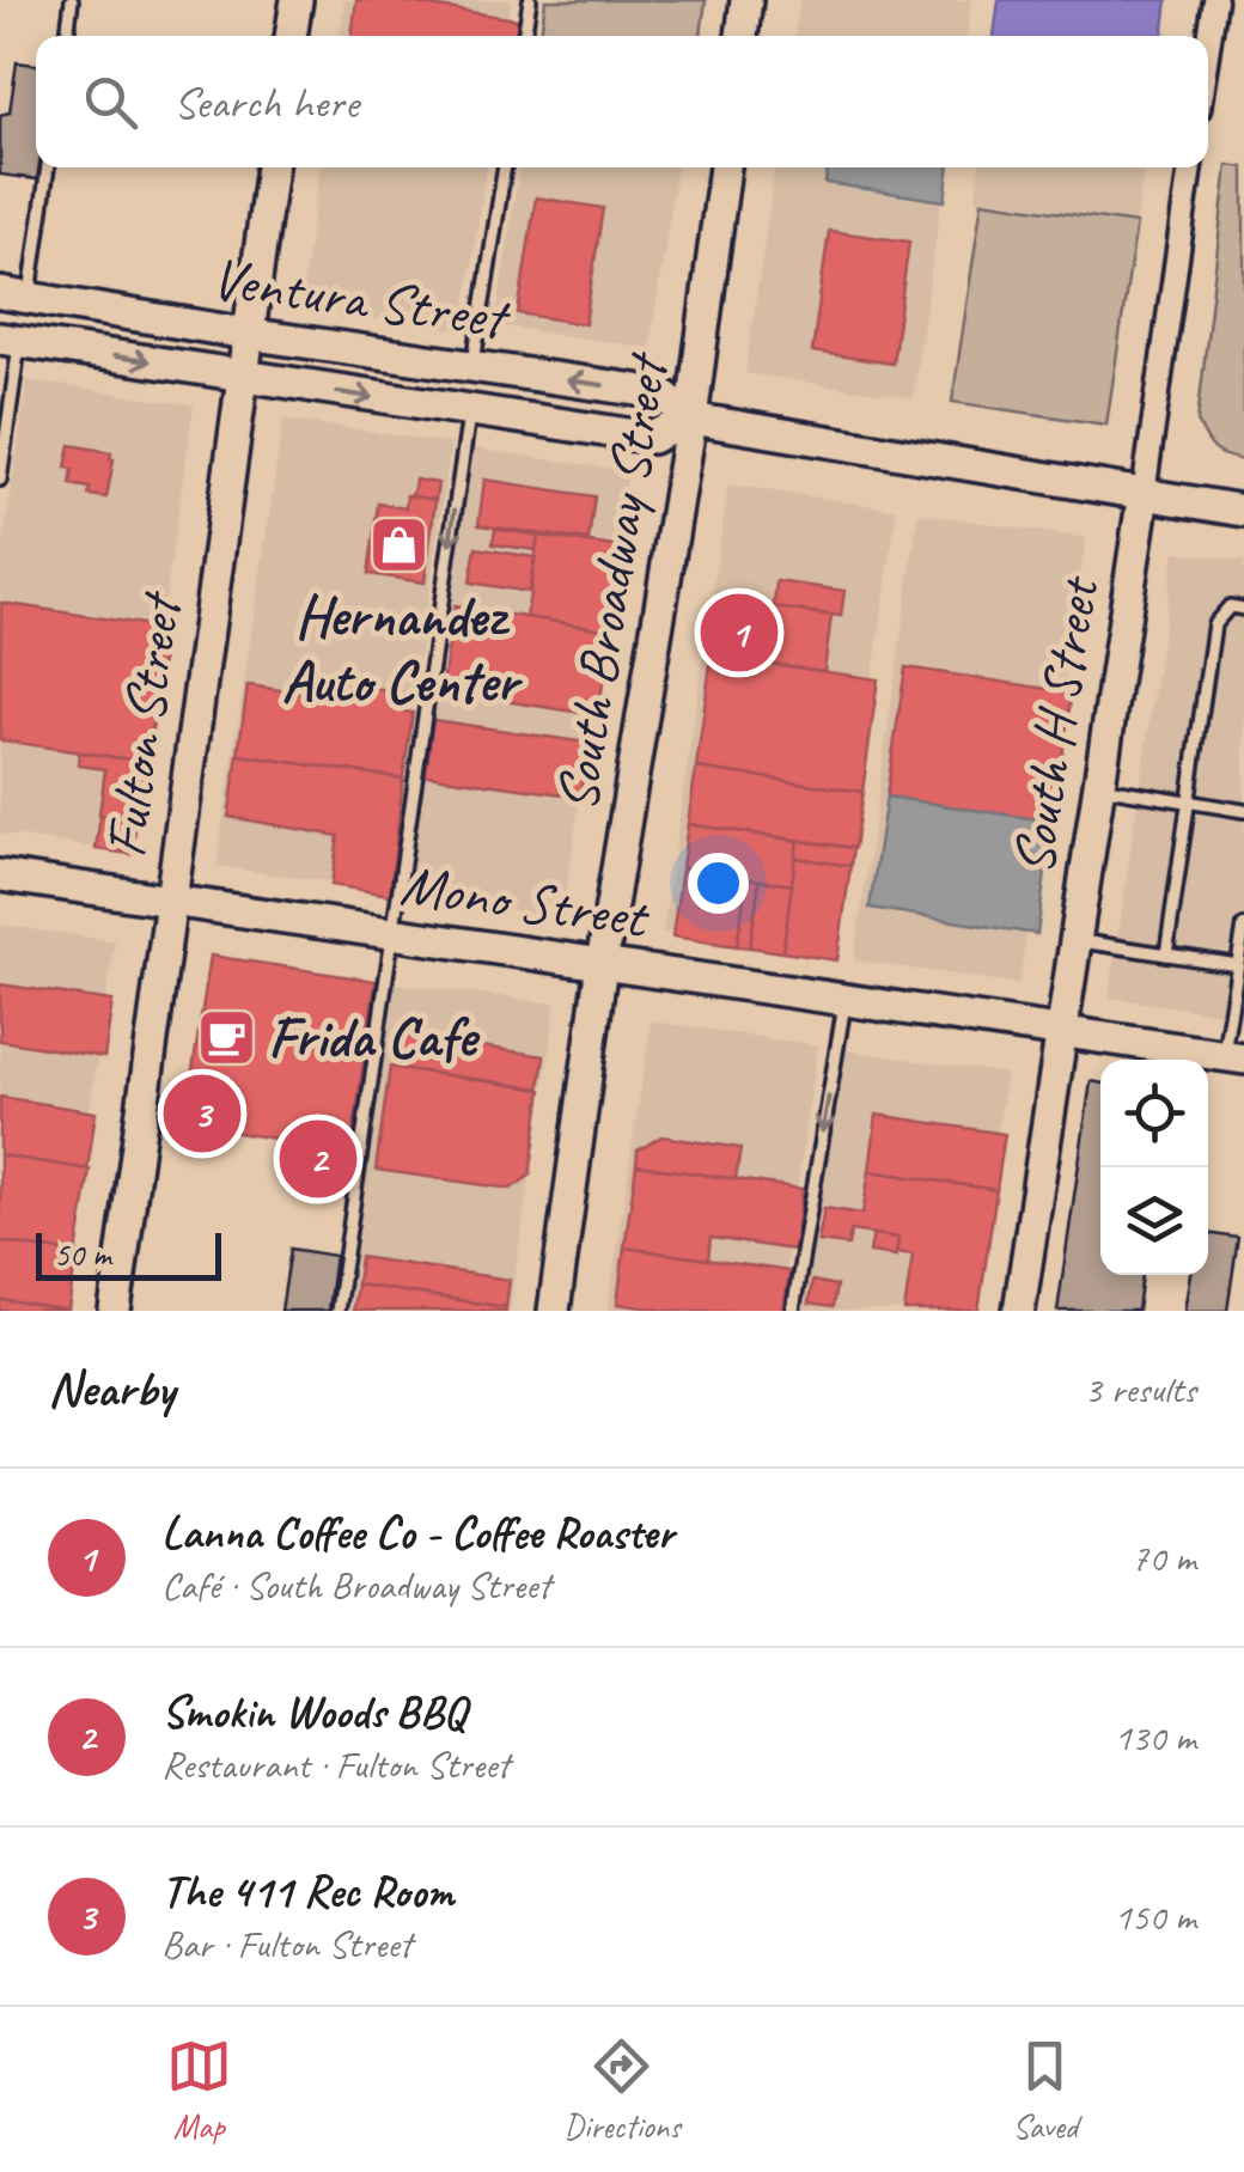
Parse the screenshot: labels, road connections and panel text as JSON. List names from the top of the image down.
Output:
{
  "streets": {
    "street": [
      "Ventura Street",
      "South Broadway Street",
      "Fulton Street",
      "South H Street",
      "Mono Street"
    ]
  },
  "crossings": [
    ["Ventura Street", "South Broadway Street"],
    ["Ventura Street", "Fulton Street"],
    ["Ventura Street", "South H Street"],
    ["South Broadway Street", "Mono Street"],
    ["Fulton Street", "Mono Street"],
    ["South H Street", "Mono Street"]
  ],
  "places": {
    "shop": ["Hernandez Auto Center"],
    "cafe": ["Frida Cafe"]
  },
  "scale_bar": "50 m",
  "page": {
    "search": "Search here",
    "pins": ["1", "3", "2"],
    "scale": "50 m",
    "heading": ["Nearby", "3 results"],
    "list": [
      {
        "mark": "1",
        "name": "Lanna Coffee Co - Coffee Roaster",
        "note": "Café · South Broadway Street",
        "value": "70 m"
      },
      {
        "mark": "2",
        "name": "Smokin Woods BBQ",
        "note": "Restaurant · Fulton Street",
        "value": "130 m"
      },
      {
        "mark": "3",
        "name": "The 411 Rec Room",
        "note": "Bar · Fulton Street",
        "value": "150 m"
      }
    ],
    "nav": ["Map", "Directions", "Saved"]
  }
}
